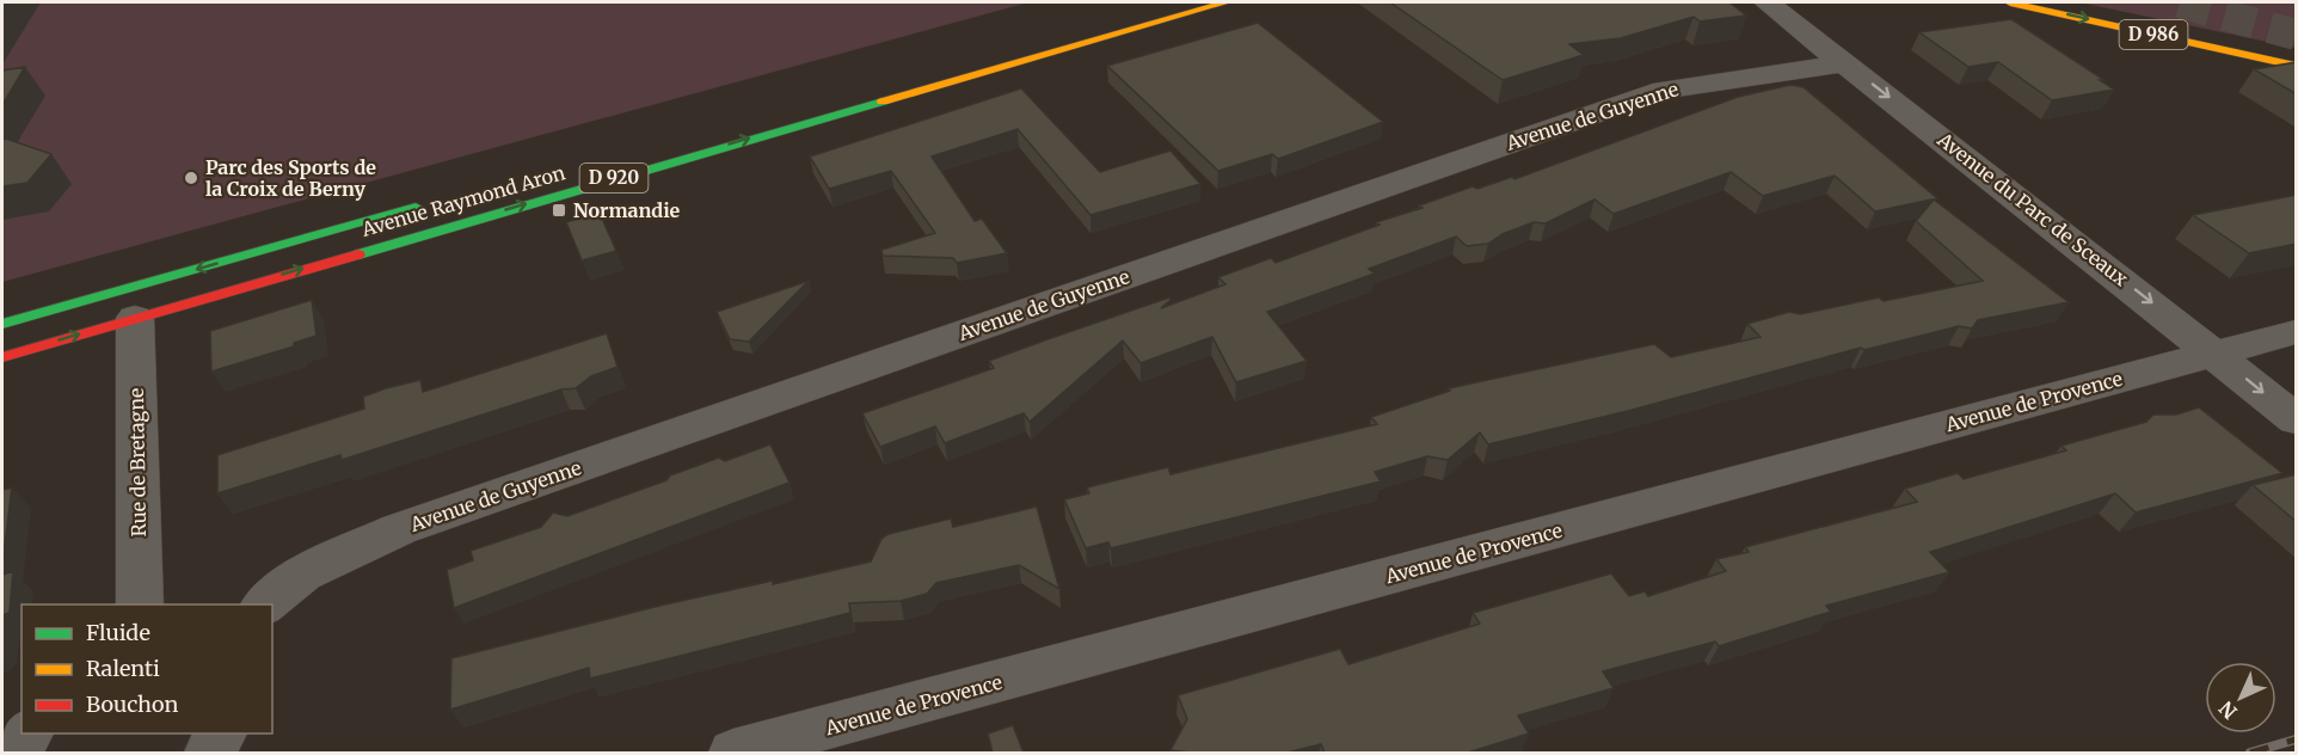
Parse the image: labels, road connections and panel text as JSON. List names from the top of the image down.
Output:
{
  "streets": {
    "main road": ["D 986", "D 920", "Avenue Raymond Aron"],
    "street": [
      "Avenue de Guyenne",
      "Avenue du Parc de Sceaux",
      "Avenue de Provence",
      "Rue de Bretagne"
    ]
  },
  "crossings": [
    ["Avenue de Guyenne", "Avenue du Parc de Sceaux"],
    ["Avenue Raymond Aron", "Rue de Bretagne"],
    ["Avenue du Parc de Sceaux", "Avenue de Provence"]
  ],
  "one_way": ["Avenue du Parc de Sceaux"],
  "places": {
    "other": ["Parc des Sports de la Croix de Berny"],
    "transit": ["Normandie"]
  },
  "legend": ["Fluide", "Ralenti", "Bouchon"],
  "north": "bottom left"
}
